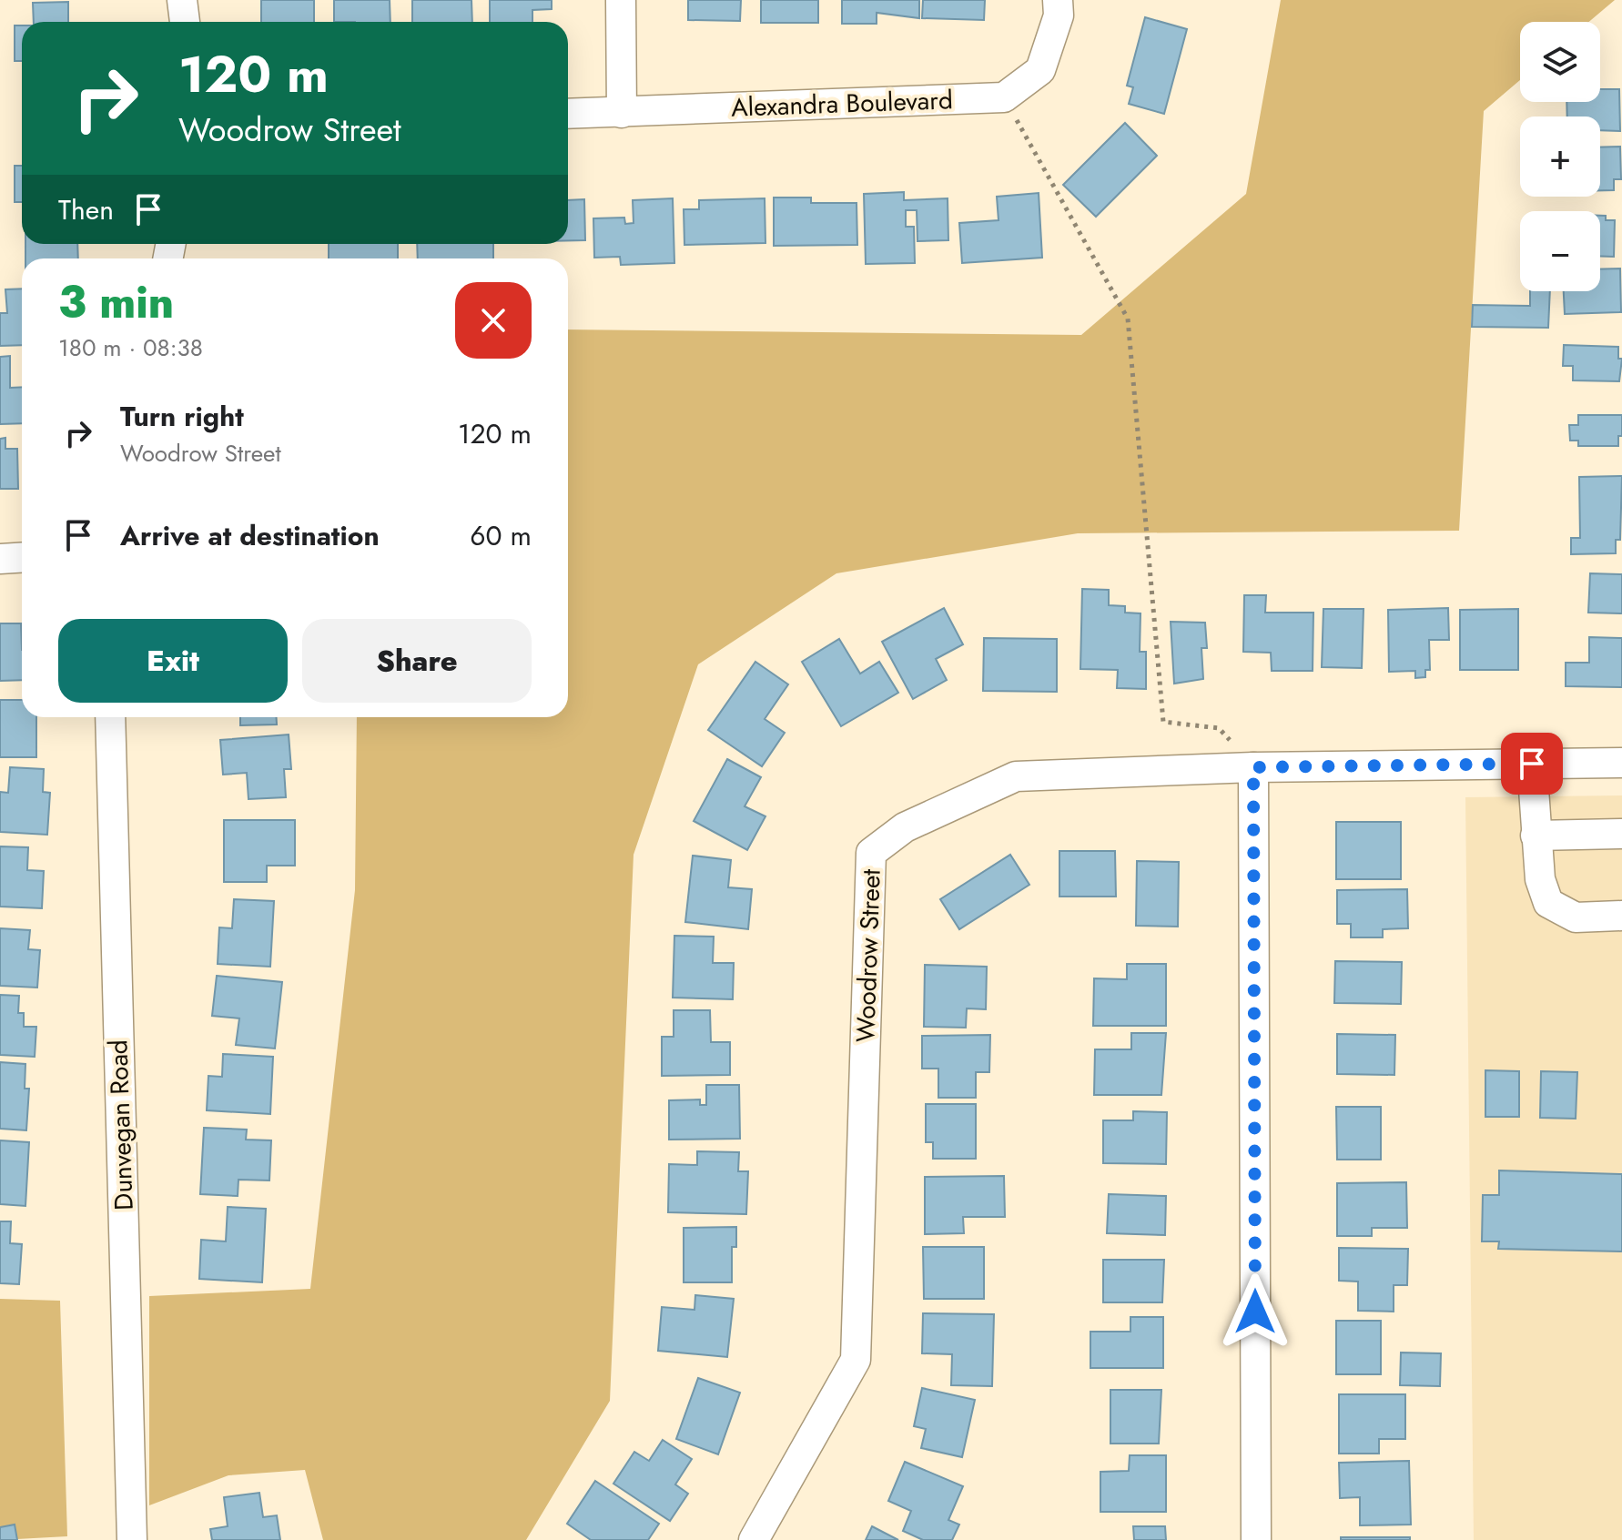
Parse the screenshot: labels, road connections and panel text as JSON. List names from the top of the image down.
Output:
{
  "streets": {
    "street": ["Alexandra Boulevard", "Woodrow Street", "Dunvegan Road"]
  },
  "page": {
    "map_buttons": ["+", "−"],
    "turn": ["120 m", "Woodrow Street"],
    "then": "Then",
    "heading": ["3 min", "180 m · 08:38"],
    "list": [
      {
        "name": "Turn right",
        "note": "Woodrow Street",
        "value": "120 m"
      },
      {
        "name": "Arrive at destination",
        "value": "60 m"
      }
    ],
    "buttons": ["Exit", "Share"]
  }
}
